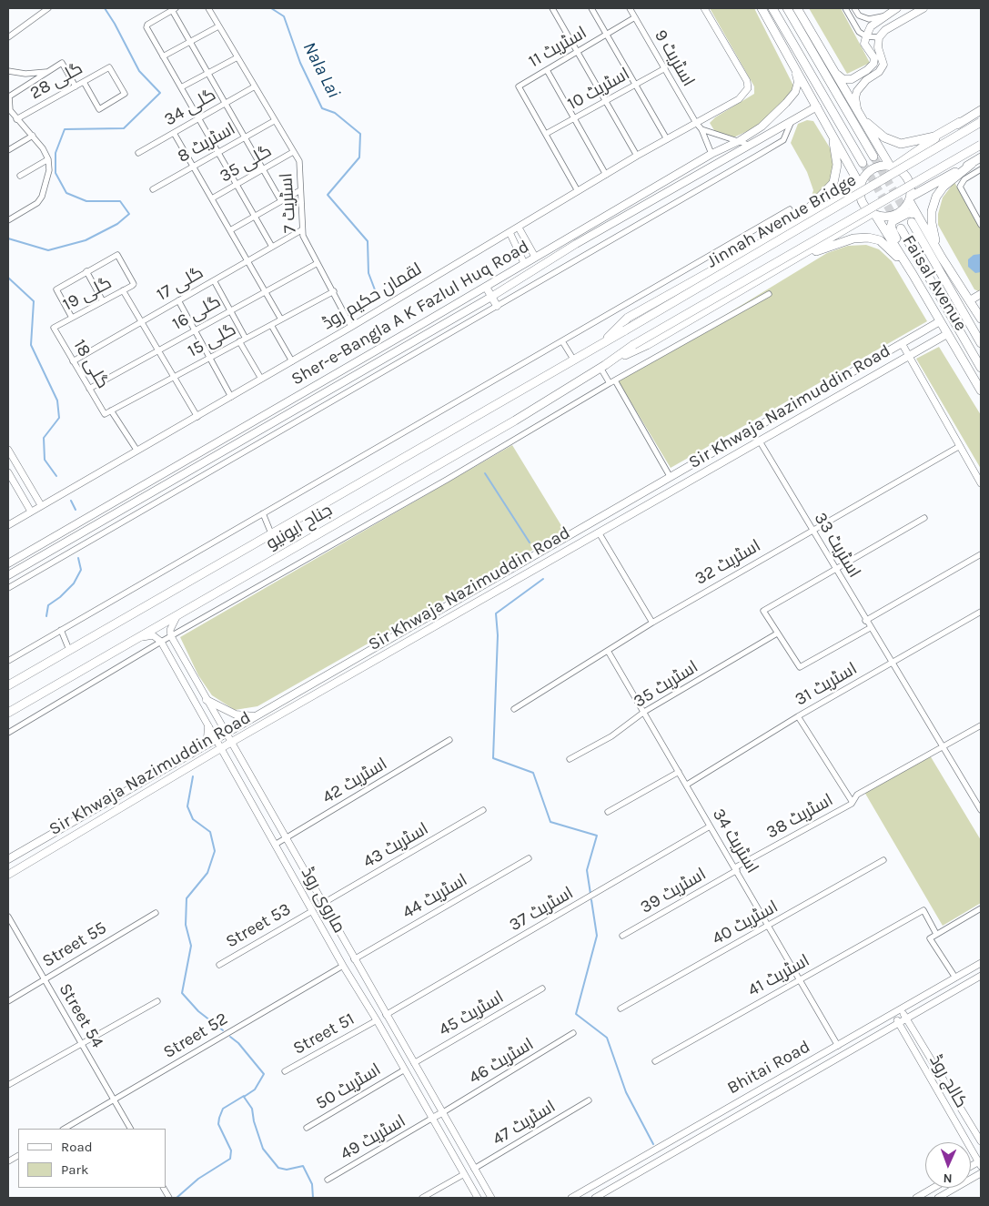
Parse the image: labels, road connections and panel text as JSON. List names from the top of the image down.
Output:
{
  "streets": {
    "main road": [
      "Jinnah Avenue Bridge",
      "Faisal Avenue",
      "Sher-e-Bangla A K Fazlul Huq Road",
      "Sir Khwaja Nazimuddin Road",
      "جناح ایونیو"
    ],
    "street": [
      "اسٹریٹ 11",
      "اسٹریٹ 9",
      "گلی 28",
      "اسٹریٹ 10",
      "گلی 34",
      "اسٹریٹ 8",
      "گلی 35",
      "اسٹریٹ 7",
      "گلی 17",
      "گلی 19",
      "لقمان حکیم روڈ",
      "گلی 16",
      "گلی 15",
      "گلی 18",
      "اسٹریٹ 33",
      "اسٹریٹ 32",
      "اسٹریٹ 35",
      "اسٹریٹ 31",
      "اسٹریٹ 42",
      "اسٹریٹ 38",
      "اسٹریٹ 34",
      "اسٹریٹ 43",
      "اسٹریٹ 39",
      "اسٹریٹ 44",
      "ماروی روڈ",
      "اسٹریٹ 37",
      "اسٹریٹ 40",
      "Street 53",
      "Street 55",
      "اسٹریٹ 41",
      "اسٹریٹ 45",
      "Street 54",
      "Street 51",
      "Street 52",
      "اسٹریٹ 46",
      "Bhitai Road",
      "کالج روڈ",
      "اسٹریٹ 50",
      "اسٹریٹ 47",
      "اسٹریٹ 49"
    ]
  },
  "crossings": [
    ["اسٹریٹ 11", "اسٹریٹ 9"],
    ["اسٹریٹ 11", "اسٹریٹ 10"],
    ["اسٹریٹ 9", "اسٹریٹ 10"],
    ["اسٹریٹ 9", "لقمان حکیم روڈ"],
    ["گلی 34", "اسٹریٹ 7"],
    ["اسٹریٹ 8", "اسٹریٹ 7"],
    ["گلی 35", "اسٹریٹ 7"],
    ["اسٹریٹ 7", "گلی 17"],
    ["اسٹریٹ 7", "لقمان حکیم روڈ"],
    ["اسٹریٹ 7", "گلی 16"],
    ["اسٹریٹ 7", "گلی 15"],
    ["Jinnah Avenue Bridge", "جناح ایونیو"],
    ["Faisal Avenue", "Sir Khwaja Nazimuddin Road"],
    ["گلی 17", "گلی 18"],
    ["گلی 19", "گلی 18"],
    ["گلی 16", "گلی 18"],
    ["گلی 15", "گلی 18"],
    ["Sir Khwaja Nazimuddin Road", "اسٹریٹ 33"],
    ["Sir Khwaja Nazimuddin Road", "ماروی روڈ"],
    ["اسٹریٹ 33", "اسٹریٹ 32"],
    ["اسٹریٹ 33", "اسٹریٹ 31"],
    ["اسٹریٹ 33", "اسٹریٹ 38"],
    ["اسٹریٹ 32", "اسٹریٹ 34"],
    ["اسٹریٹ 35", "اسٹریٹ 34"],
    ["اسٹریٹ 31", "اسٹریٹ 34"],
    ["اسٹریٹ 42", "ماروی روڈ"],
    ["اسٹریٹ 38", "اسٹریٹ 34"],
    ["اسٹریٹ 38", "اسٹریٹ 39"],
    ["اسٹریٹ 34", "اسٹریٹ 39"],
    ["اسٹریٹ 34", "اسٹریٹ 37"],
    ["اسٹریٹ 34", "اسٹریٹ 40"],
    ["اسٹریٹ 34", "اسٹریٹ 41"],
    ["اسٹریٹ 34", "Bhitai Road"],
    ["اسٹریٹ 43", "ماروی روڈ"],
    ["اسٹریٹ 44", "ماروی روڈ"],
    ["ماروی روڈ", "اسٹریٹ 37"],
    ["ماروی روڈ", "Street 53"],
    ["ماروی روڈ", "اسٹریٹ 45"],
    ["ماروی روڈ", "Street 51"],
    ["ماروی روڈ", "Street 52"],
    ["ماروی روڈ", "اسٹریٹ 46"],
    ["ماروی روڈ", "اسٹریٹ 50"],
    ["ماروی روڈ", "اسٹریٹ 47"],
    ["ماروی روڈ", "اسٹریٹ 49"],
    ["Street 55", "Street 54"],
    ["Street 54", "Street 52"],
    ["Bhitai Road", "کالج روڈ"]
  ],
  "water": ["Nala Lai"],
  "legend": ["Road", "Park"],
  "north": "bottom"
}
